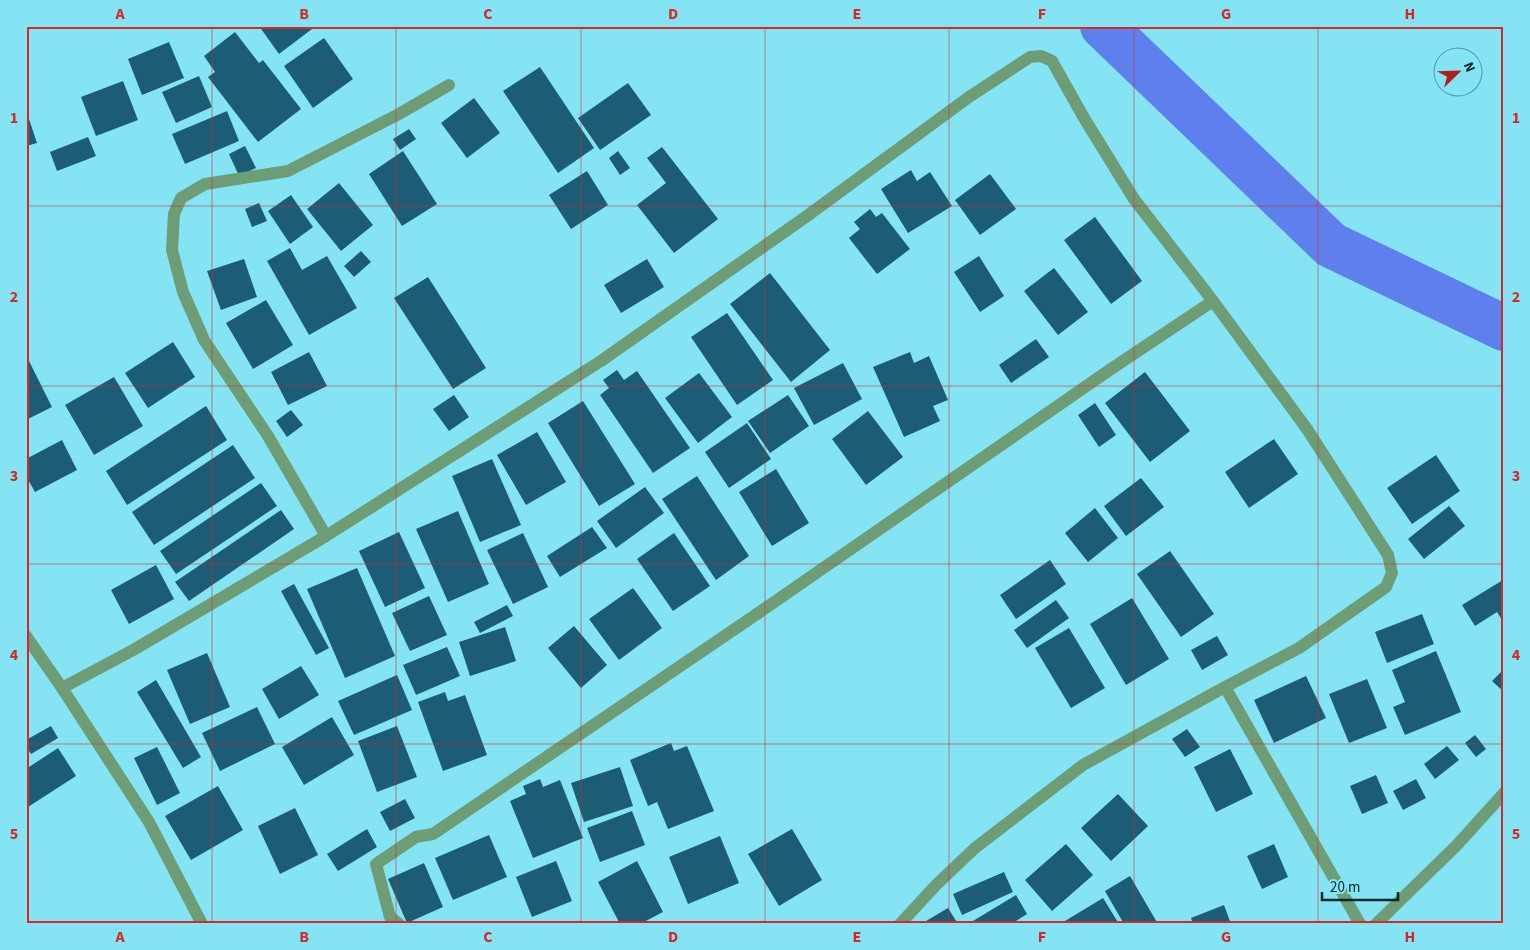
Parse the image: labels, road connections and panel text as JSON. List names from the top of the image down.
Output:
{
  "scale_bar": "20 m",
  "north": "top right",
  "grid": {
    "columns": [
      "A",
      "B",
      "C",
      "D",
      "E",
      "F",
      "G",
      "H"
    ],
    "rows": [
      "1",
      "2",
      "3",
      "4",
      "5"
    ]
  }
}
